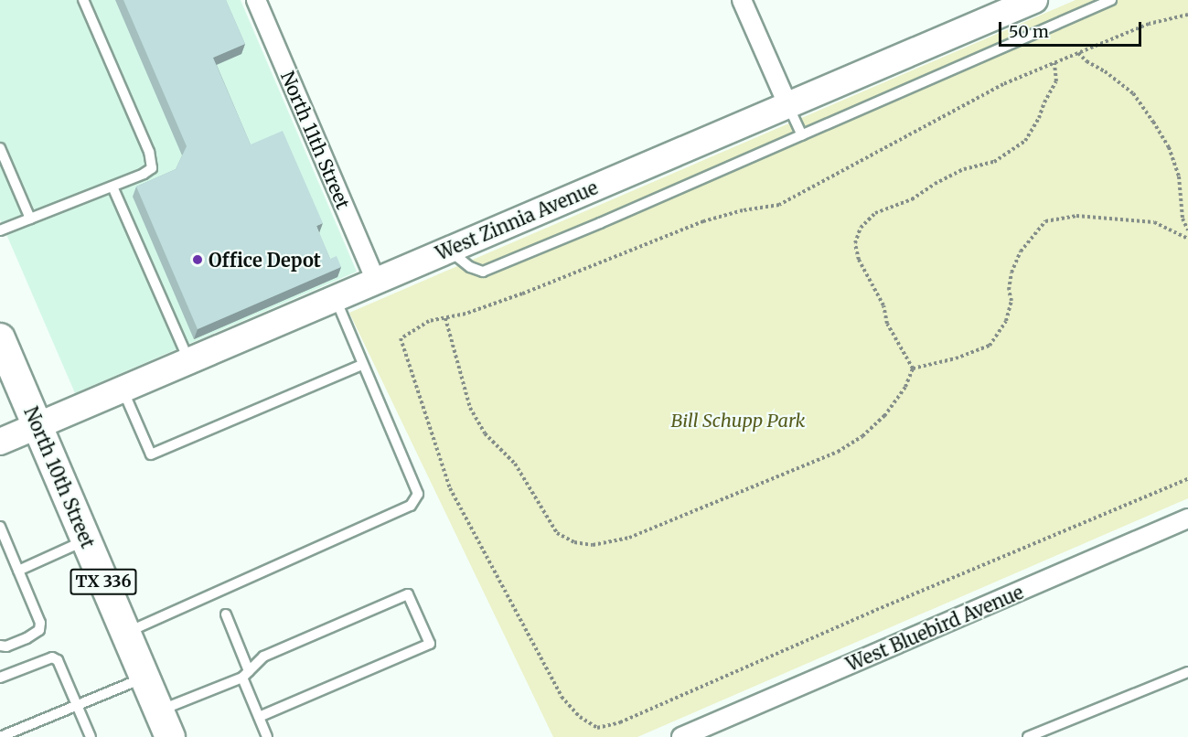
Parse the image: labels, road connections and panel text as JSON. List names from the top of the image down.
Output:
{
  "streets": {
    "main road": ["North 10th Street", "TX 336"],
    "street": ["North 11th Street", "West Zinnia Avenue", "West Bluebird Avenue"]
  },
  "crossings": [
    ["North 11th Street", "West Zinnia Avenue"],
    ["West Zinnia Avenue", "North 10th Street"]
  ],
  "parks": ["Bill Schupp Park"],
  "places": ["Office Depot"],
  "scale_bar": "50 m"
}
